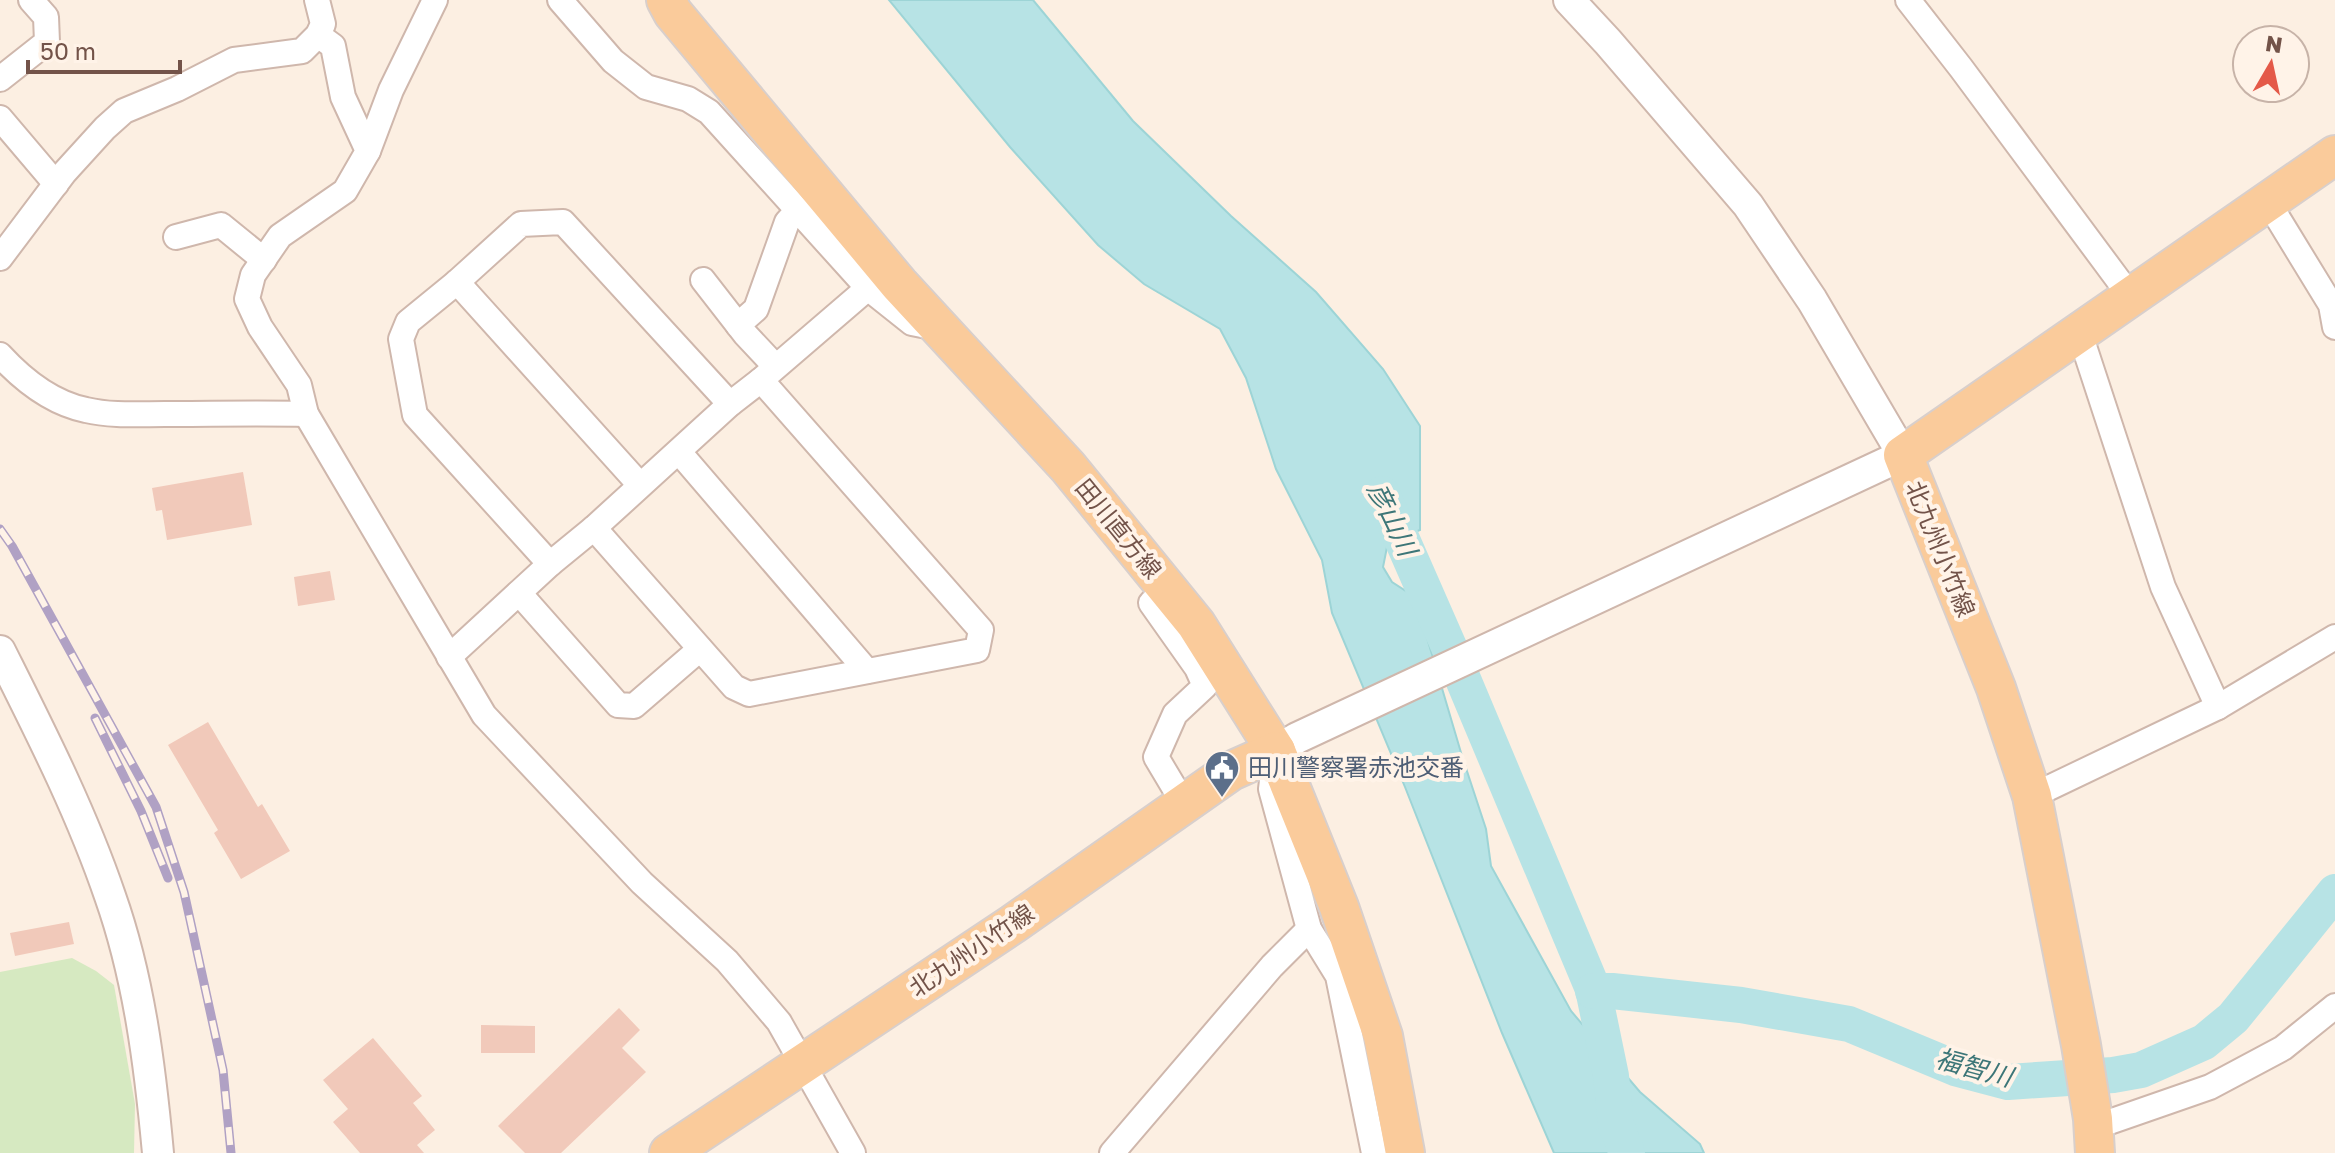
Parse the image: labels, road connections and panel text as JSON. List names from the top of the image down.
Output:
{
  "streets": {
    "main road": ["田川直方線", "北九州小竹線"]
  },
  "crossings": [
    ["田川直方線", "北九州小竹線"]
  ],
  "water": ["彦山川", "福智川"],
  "places": {
    "public building": ["田川警察署赤池交番"]
  },
  "scale_bar": "50 m",
  "north": "top"
}
